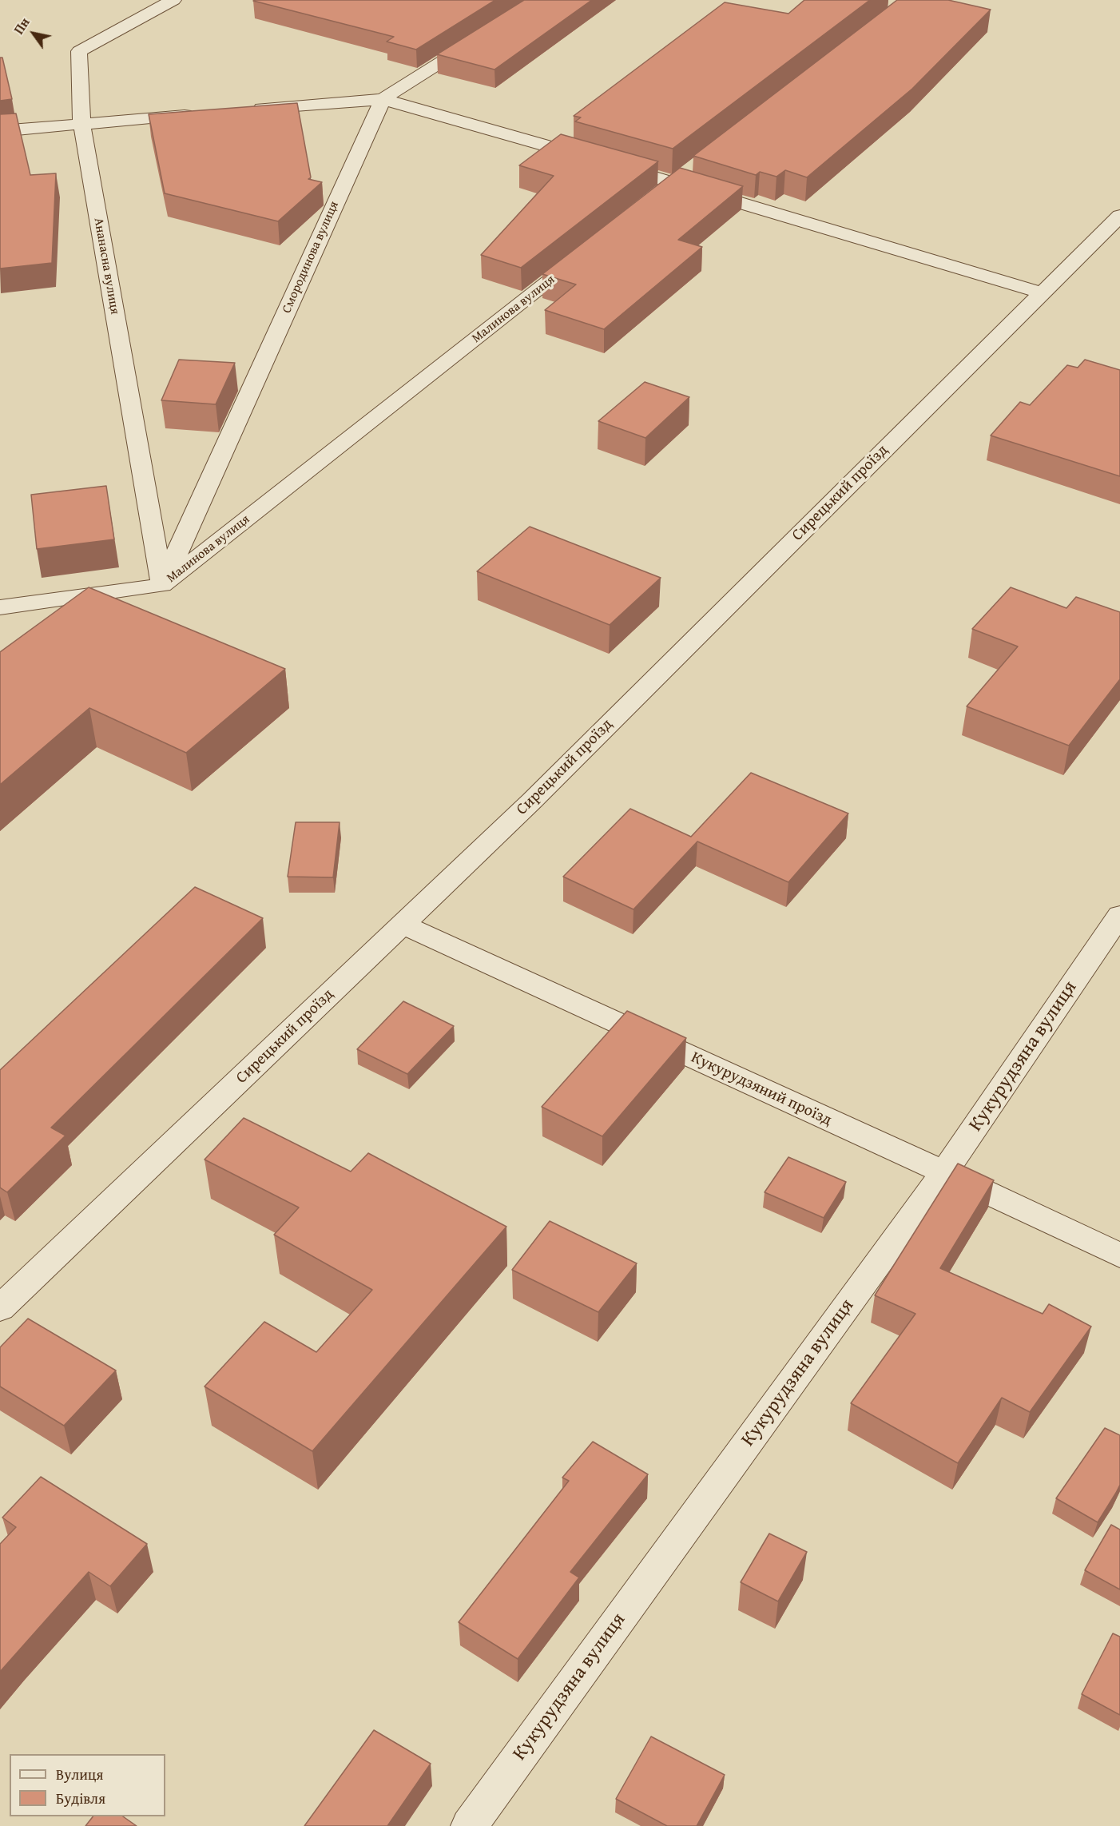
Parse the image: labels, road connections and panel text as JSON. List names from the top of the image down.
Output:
{
  "streets": {
    "street": [
      "Смородинова вулиця",
      "Ананасна вулиця",
      "Малинова вулиця",
      "Сирецький проїзд",
      "Кукурудзяна вулиця",
      "Кукурудзяний проїзд"
    ]
  },
  "crossings": [
    ["Смородинова вулиця", "Ананасна вулиця"],
    ["Смородинова вулиця", "Малинова вулиця"],
    ["Ананасна вулиця", "Малинова вулиця"],
    ["Сирецький проїзд", "Кукурудзяний проїзд"],
    ["Кукурудзяна вулиця", "Кукурудзяний проїзд"]
  ],
  "legend": ["Вулиця", "Будівля"],
  "north": "top left"
}
